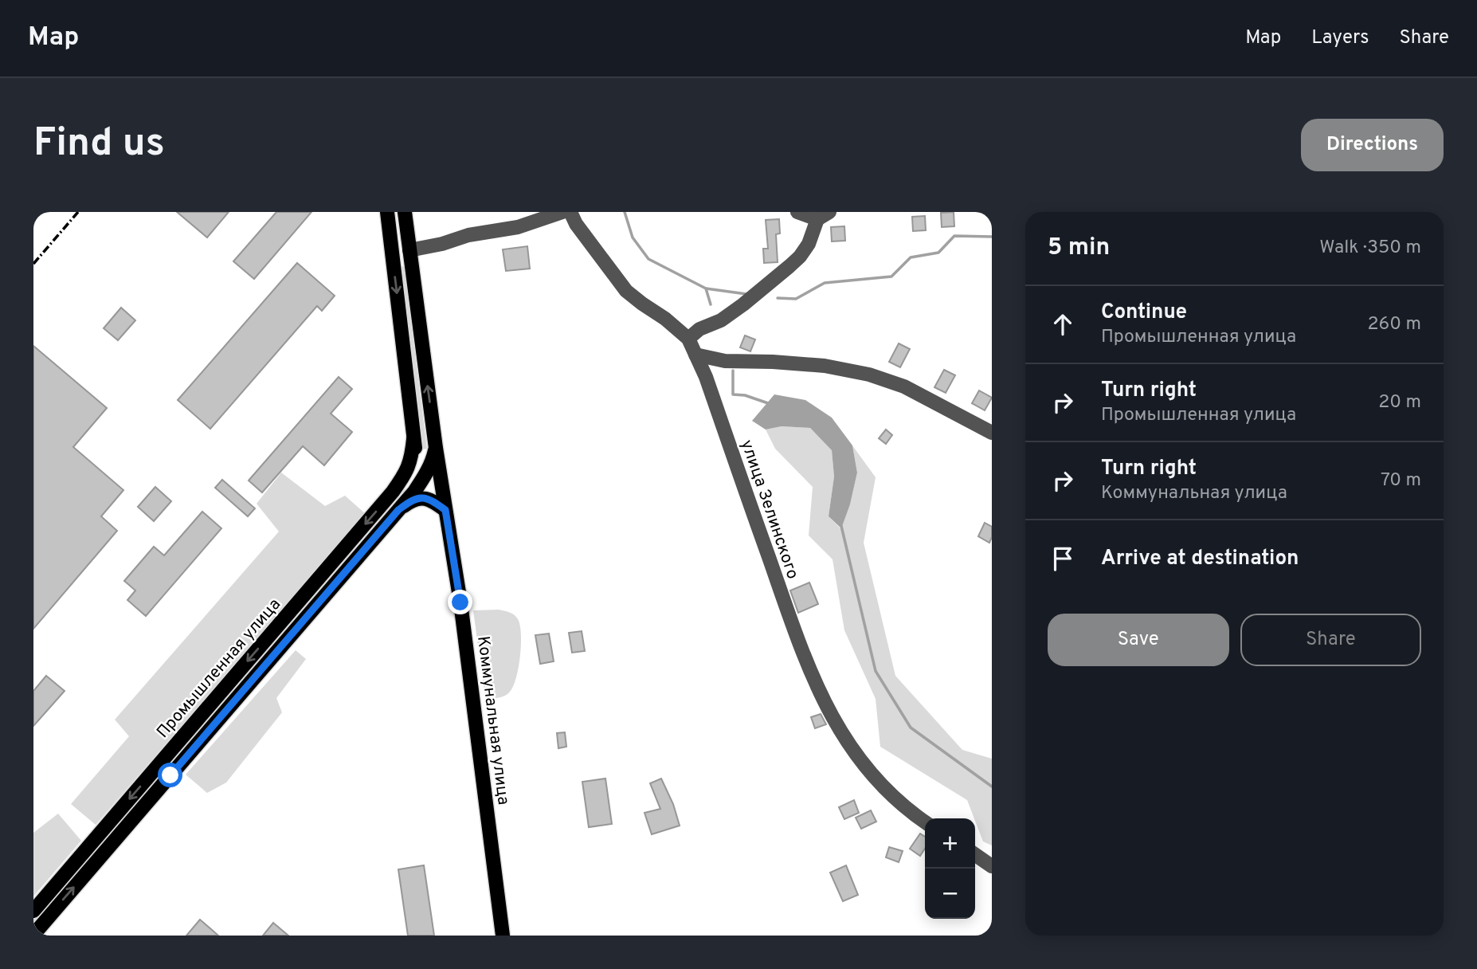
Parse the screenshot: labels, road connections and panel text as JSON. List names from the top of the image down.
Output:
{
  "streets": {
    "main road": ["Промышленная улица", "Коммунальная улица"],
    "street": ["улица Зелинского"]
  },
  "crossings": [
    ["Промышленная улица", "Коммунальная улица"]
  ],
  "page": {
    "header": "Map",
    "nav": ["Map", "Layers", "Share"],
    "buttons": [
      "Directions",
      ["Save", "Share"]
    ],
    "title": "Find us",
    "heading": ["5 min", "Walk · 350 m"],
    "list": [
      ["Continue", "Промышленная улица", "260 m"],
      ["Turn right", "Промышленная улица", "20 m"],
      ["Turn right", "Коммунальная улица", "70 m"],
      "Arrive at destination"
    ],
    "map_buttons": ["+", "−"]
  }
}
